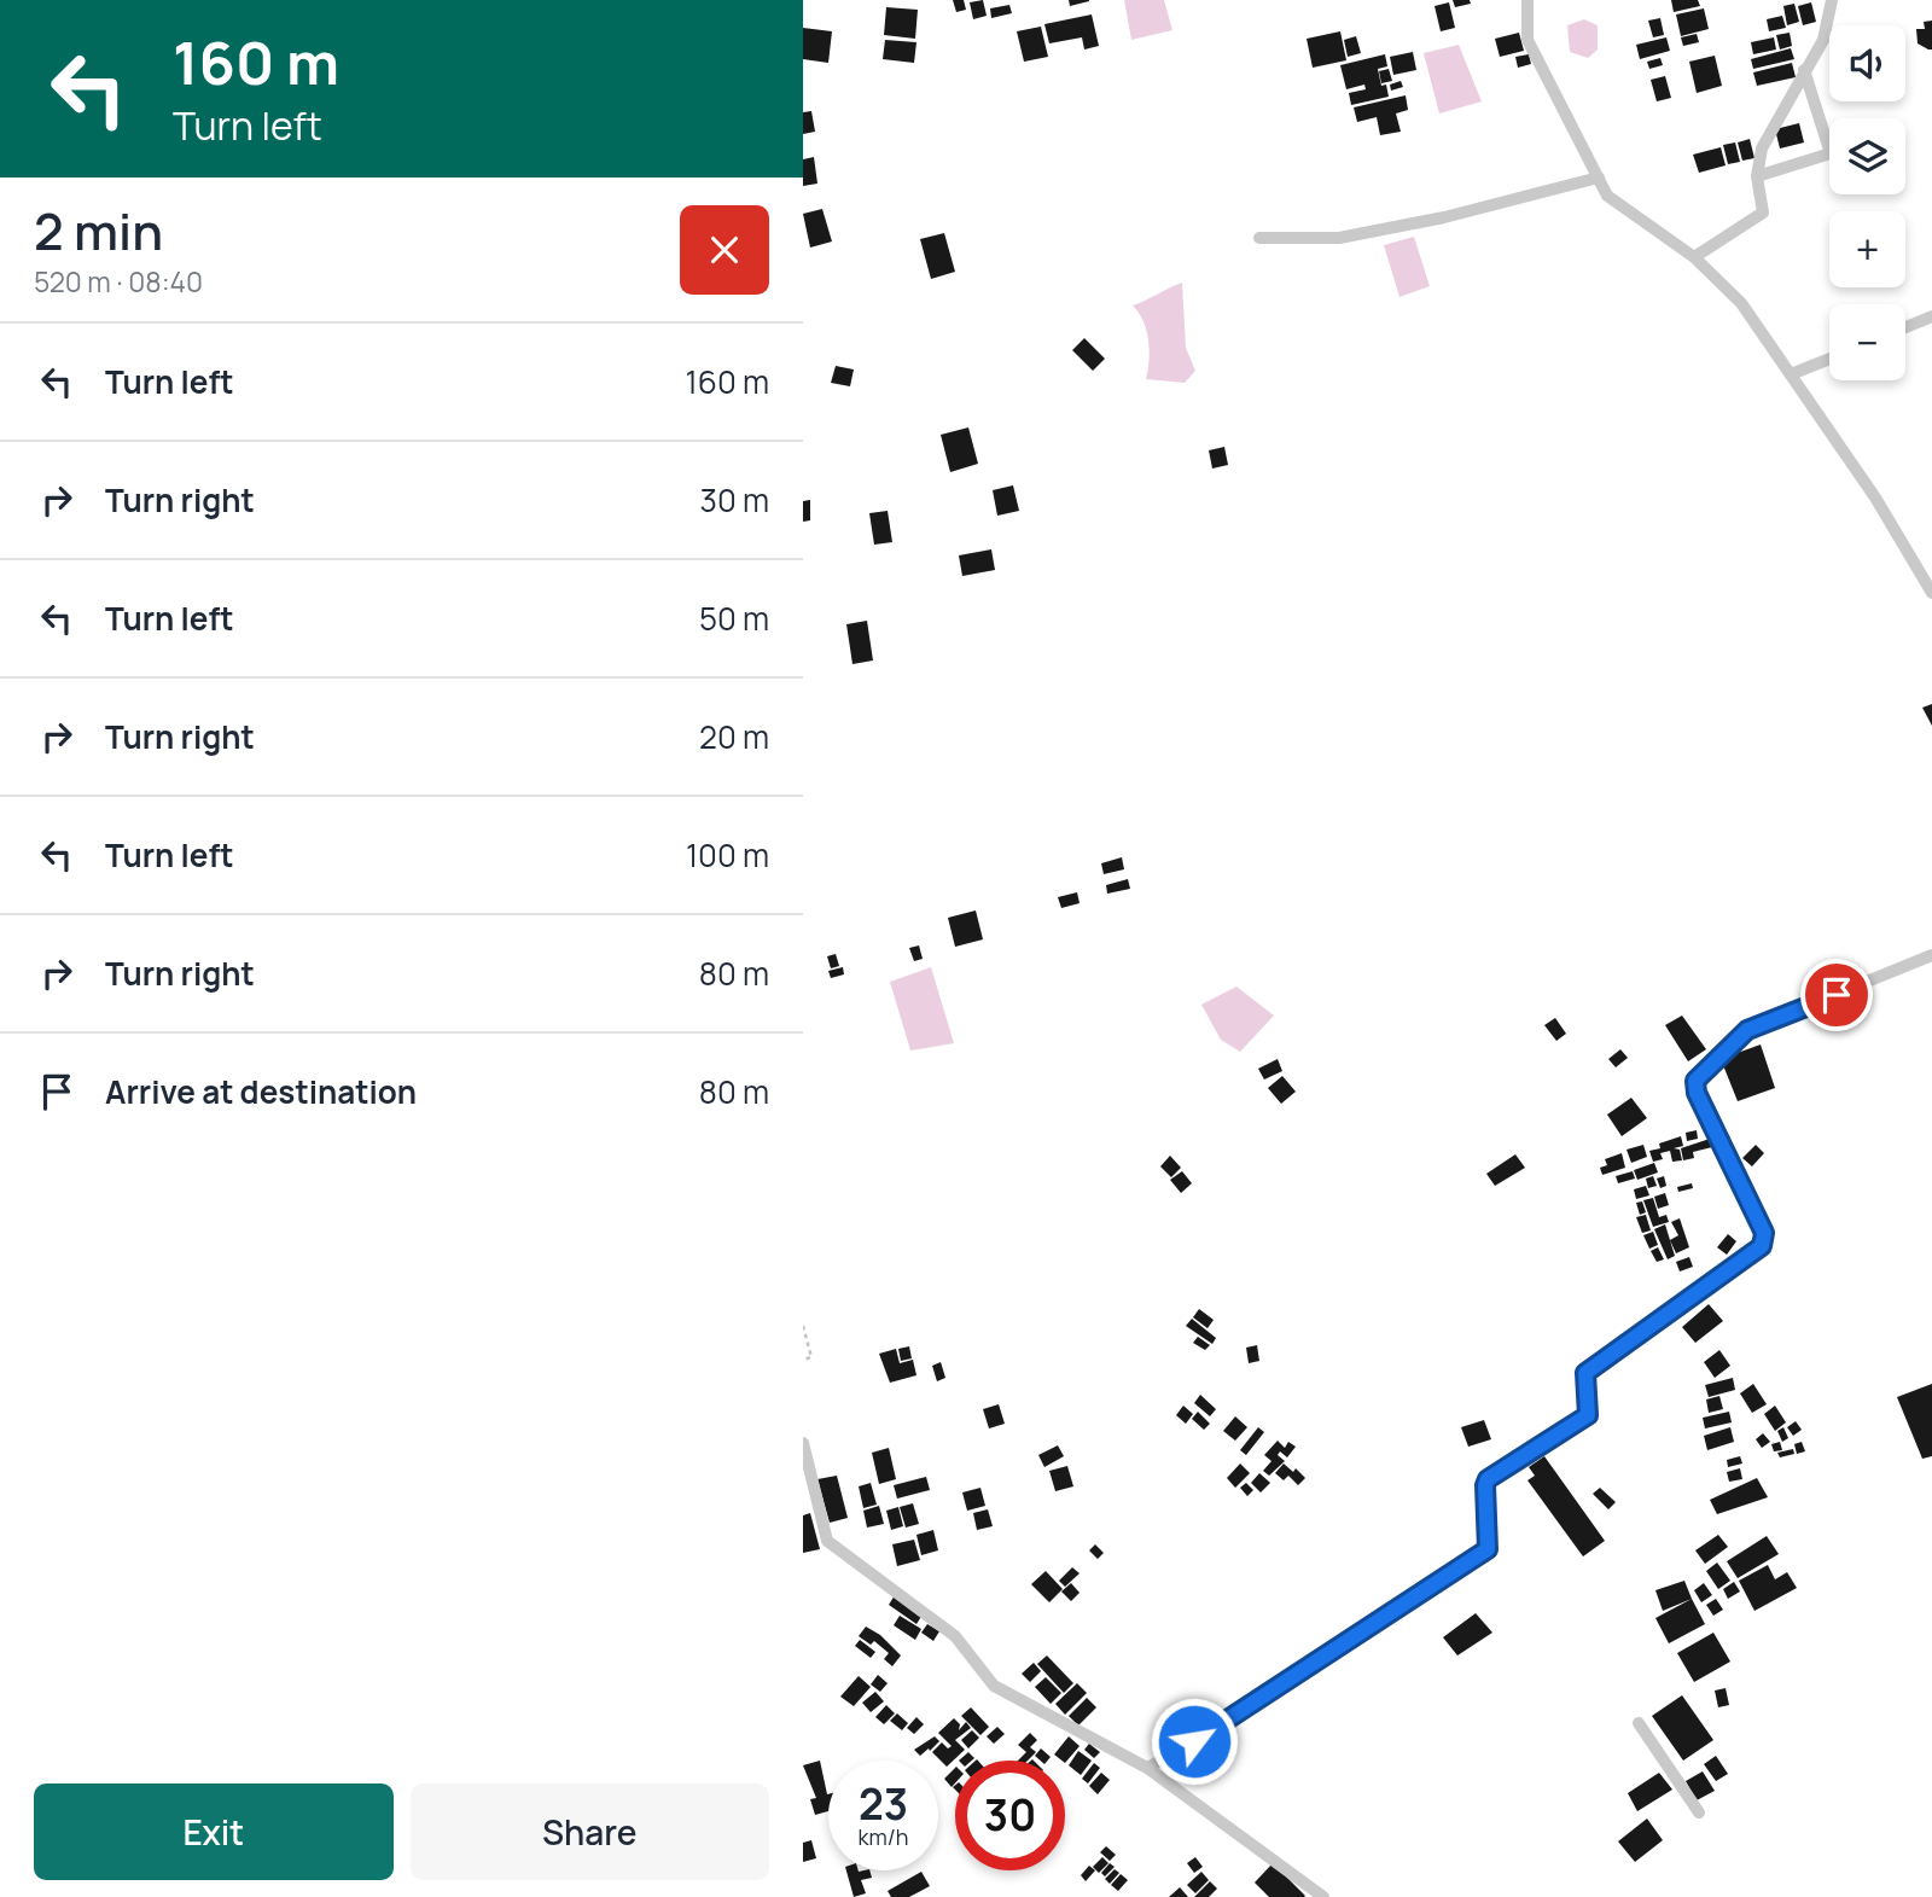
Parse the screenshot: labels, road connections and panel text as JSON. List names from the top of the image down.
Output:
{
  "page": {
    "turn": ["160 m", "Turn left"],
    "map_buttons": ["+", "−"],
    "heading": ["2 min", "520 m · 08:40"],
    "list": [
      {
        "name": "Turn left",
        "value": "160 m"
      },
      {
        "name": "Turn right",
        "value": "30 m"
      },
      {
        "name": "Turn left",
        "value": "50 m"
      },
      {
        "name": "Turn right",
        "value": "20 m"
      },
      {
        "name": "Turn left",
        "value": "100 m"
      },
      {
        "name": "Turn right",
        "value": "80 m"
      },
      {
        "name": "Arrive at destination",
        "value": "80 m"
      }
    ],
    "speed": "23 km/h",
    "limit": "30",
    "buttons": ["Exit", "Share"]
  }
}
